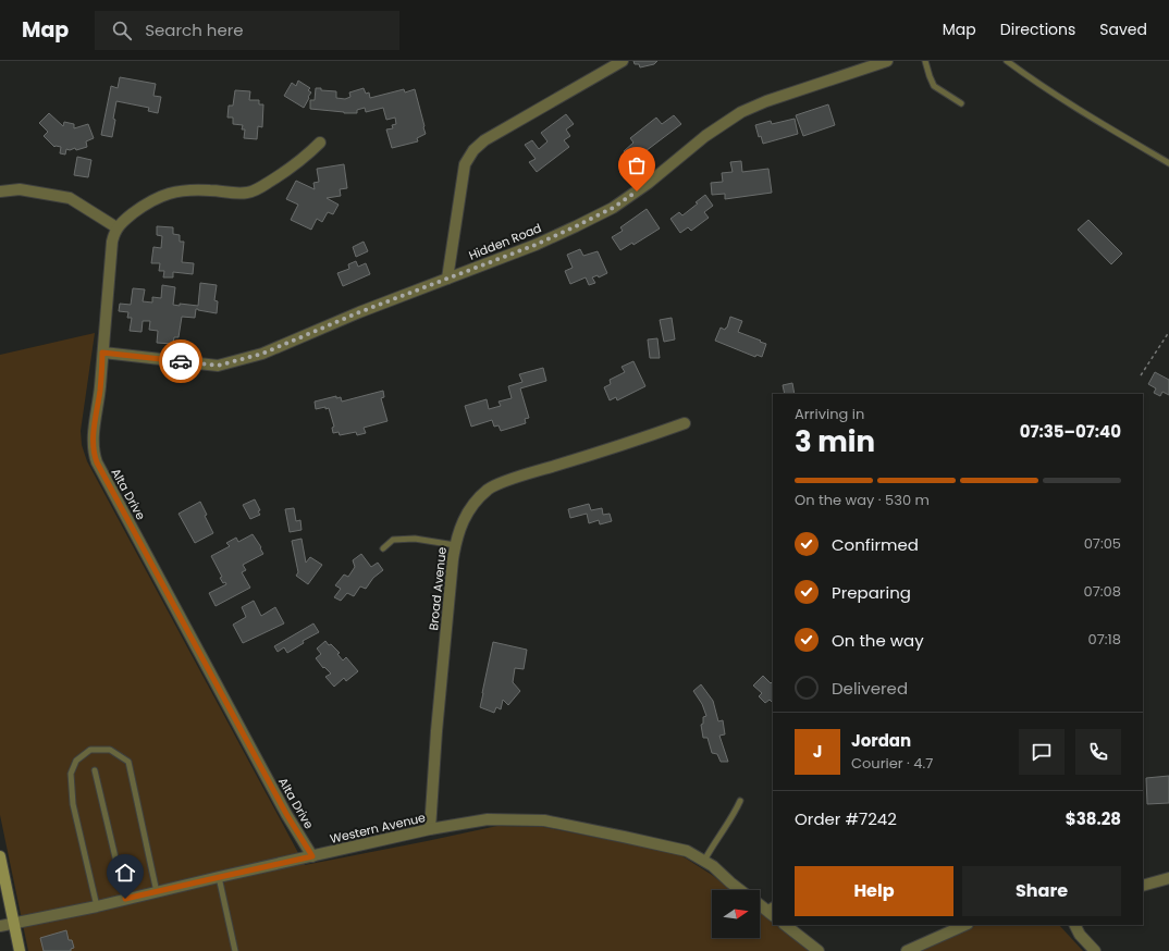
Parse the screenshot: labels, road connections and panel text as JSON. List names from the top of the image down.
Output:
{
  "streets": {
    "street": [
      "Hidden Road",
      "Alta Drive",
      "Broad Avenue",
      "Western Avenue"
    ]
  },
  "crossings": [
    ["Hidden Road", "Alta Drive"],
    ["Alta Drive", "Western Avenue"],
    ["Broad Avenue", "Western Avenue"]
  ],
  "north": "right",
  "page": {
    "header": "Map",
    "search": "Search here",
    "nav": ["Map", "Directions", "Saved"],
    "heading": ["3 min", "Arriving in", "07:35–07:40"],
    "panel": [
      "Jordan",
      "Courier · 4.7",
      "Order #7242",
      "$38.28"
    ],
    "bar": "On the way · 530 m",
    "list": [
      ["Confirmed", "07:05"],
      ["Preparing", "07:08"],
      ["On the way", "07:18"],
      "Delivered"
    ],
    "round": "J",
    "buttons": ["Help", "Share"]
  }
}
